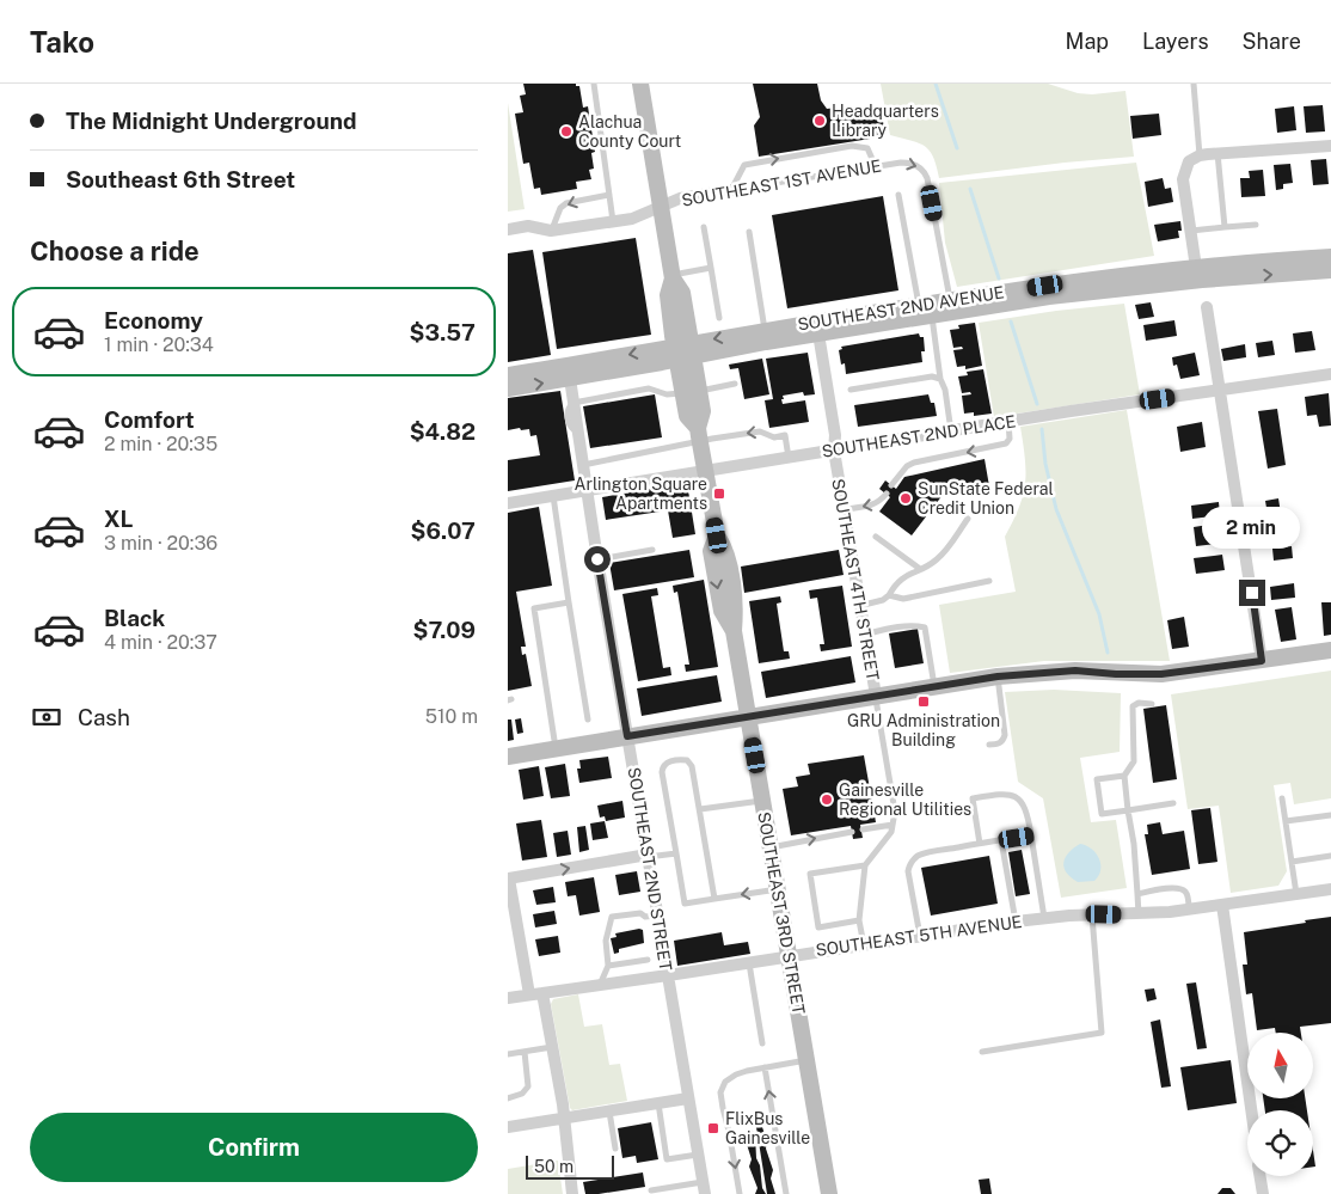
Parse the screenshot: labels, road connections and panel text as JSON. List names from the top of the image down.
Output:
{
  "streets": {
    "street": [
      "SOUTHEAST 1ST AVENUE",
      "SOUTHEAST 2ND AVENUE",
      "SOUTHEAST 2ND PLACE",
      "SOUTHEAST 4TH STREET",
      "SOUTHEAST 2ND STREET",
      "SOUTHEAST 3RD STREET",
      "SOUTHEAST 5TH AVENUE"
    ]
  },
  "crossings": [
    ["SOUTHEAST 1ST AVENUE", "SOUTHEAST 2ND AVENUE"],
    ["SOUTHEAST 1ST AVENUE", "SOUTHEAST 3RD STREET"],
    ["SOUTHEAST 2ND AVENUE", "SOUTHEAST 4TH STREET"],
    ["SOUTHEAST 2ND AVENUE", "SOUTHEAST 2ND STREET"],
    ["SOUTHEAST 2ND AVENUE", "SOUTHEAST 3RD STREET"],
    ["SOUTHEAST 2ND PLACE", "SOUTHEAST 4TH STREET"],
    ["SOUTHEAST 2ND PLACE", "SOUTHEAST 2ND STREET"],
    ["SOUTHEAST 2ND PLACE", "SOUTHEAST 3RD STREET"],
    ["SOUTHEAST 2ND STREET", "SOUTHEAST 5TH AVENUE"],
    ["SOUTHEAST 3RD STREET", "SOUTHEAST 5TH AVENUE"]
  ],
  "places": {
    "other": [
      "Headquarters Library",
      "Alachua County Court",
      "SunState Federal Credit Union",
      "Gainesville Regional Utilities"
    ],
    "transit": ["Arlington Square Apartments", "GRU Administration Building", "FlixBus Gainesville"]
  },
  "scale_bar": "50 m",
  "north": "top",
  "page": {
    "header": "Tako",
    "nav": ["Map", "Layers", "Share"],
    "banner": ["The Midnight Underground", "Southeast 6th Street"],
    "heading": "Choose a ride",
    "list": [
      {
        "name": "Economy",
        "note": "1 min · 20:34",
        "value": "$3.57"
      },
      {
        "name": "Comfort",
        "note": "2 min · 20:35",
        "value": "$4.82"
      },
      {
        "name": "XL",
        "note": "3 min · 20:36",
        "value": "$6.07"
      },
      {
        "name": "Black",
        "note": "4 min · 20:37",
        "value": "$7.09"
      }
    ],
    "bubble": "2 min",
    "pay": ["Cash", "510 m"],
    "buttons": "Confirm",
    "scale": "50 m"
  }
}
